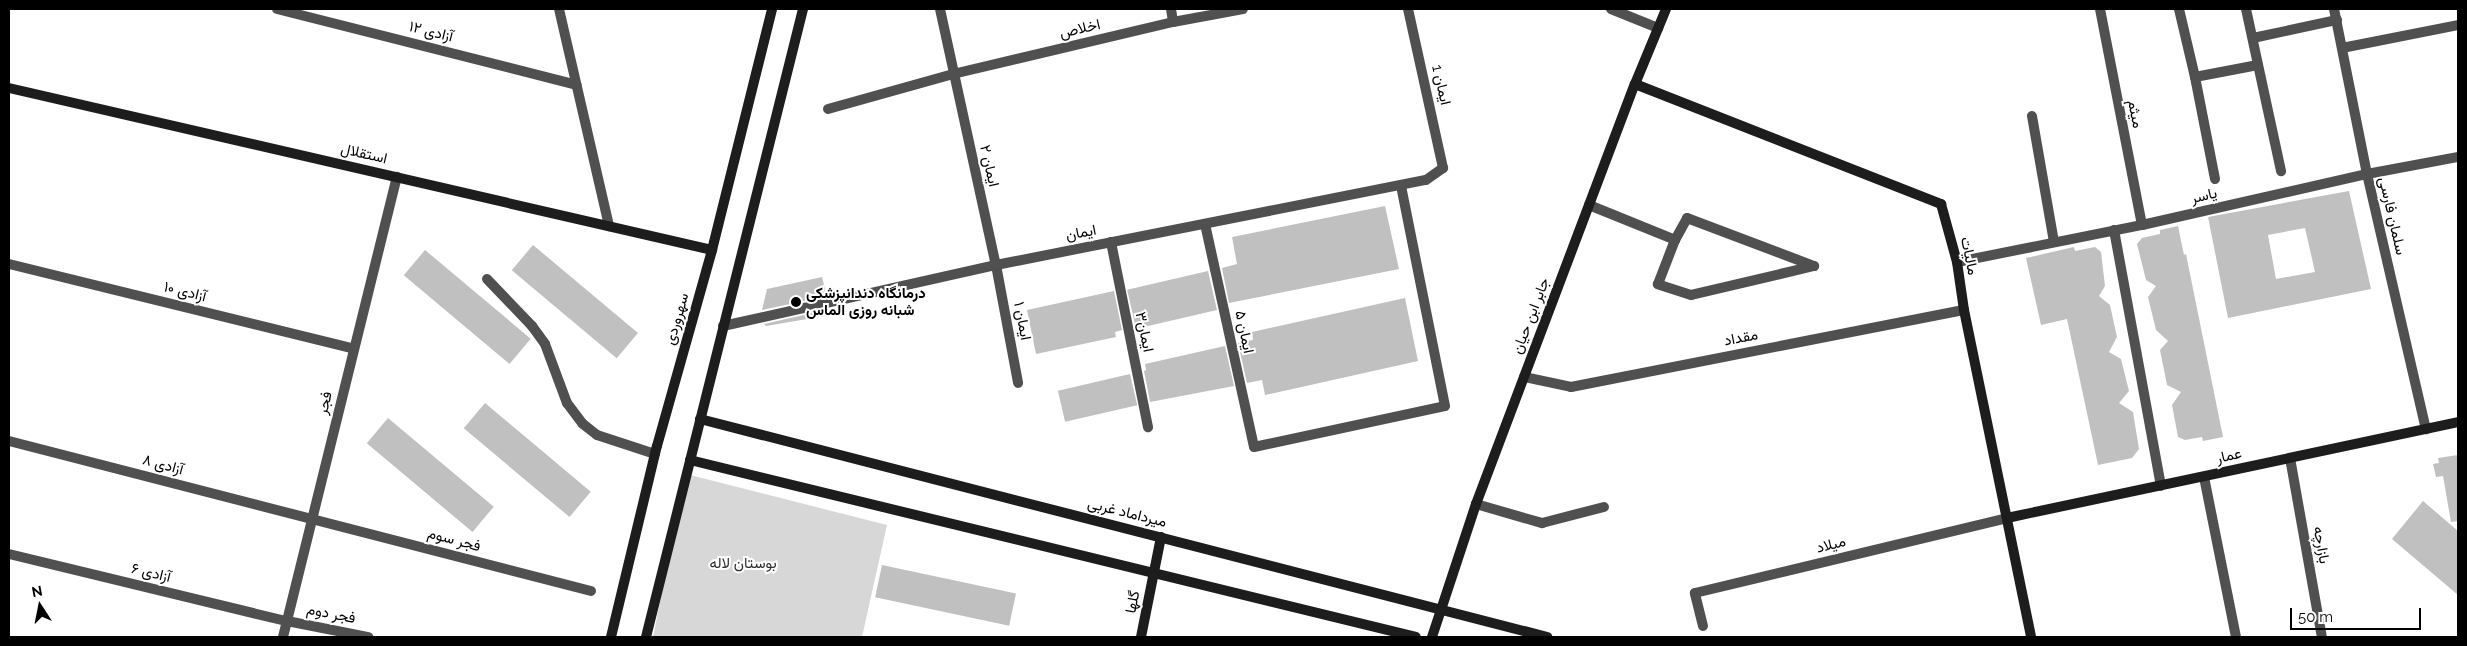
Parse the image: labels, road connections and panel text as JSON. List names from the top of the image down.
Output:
{
  "streets": {
    "street": [
      "اخلاص",
      "آزادی ۱۲",
      "ایمان 1",
      "میثم",
      "استقلال",
      "ایمان ۲",
      "یاسر",
      "سلمان فارسی",
      "ایمان",
      "مالیات",
      "آزادی ۱۰",
      "جابر ابن حیان",
      "سهروردی",
      "ایمان ۱",
      "ایمان۳",
      "ایمان ۵",
      "مقداد",
      "فجر",
      "عمار",
      "آزادی ۸",
      "میرداماد غربی",
      "فجر سوم",
      "میلاد",
      "بازارچه",
      "آزادی ۶",
      "گلها",
      "فجر دوم"
    ]
  },
  "crossings": [
    ["اخلاص", "ایمان ۲"],
    ["ایمان 1", "ایمان"],
    ["میثم", "یاسر"],
    ["استقلال", "سهروردی"],
    ["استقلال", "فجر"],
    ["ایمان ۲", "ایمان"],
    ["ایمان ۲", "ایمان ۱"],
    ["یاسر", "سلمان فارسی"],
    ["یاسر", "مالیات"],
    ["سلمان فارسی", "عمار"],
    ["ایمان", "ایمان ۱"],
    ["ایمان", "ایمان۳"],
    ["ایمان", "ایمان ۵"],
    ["مالیات", "جابر ابن حیان"],
    ["مالیات", "مقداد"],
    ["مالیات", "عمار"],
    ["مالیات", "میلاد"],
    ["آزادی ۱۰", "فجر"],
    ["جابر ابن حیان", "مقداد"],
    ["جابر ابن حیان", "میرداماد غربی"],
    ["فجر", "آزادی ۸"],
    ["فجر", "فجر سوم"],
    ["فجر", "آزادی ۶"],
    ["فجر", "فجر دوم"],
    ["عمار", "میلاد"],
    ["عمار", "بازارچه"],
    ["آزادی ۸", "فجر سوم"],
    ["میرداماد غربی", "گلها"],
    ["آزادی ۶", "فجر دوم"]
  ],
  "parks": ["بوستان لاله"],
  "places": ["درمانگاه دندان‍‍پزشکی شبانه روزی الماس"],
  "scale_bar": "50 m",
  "north": "top"
}
